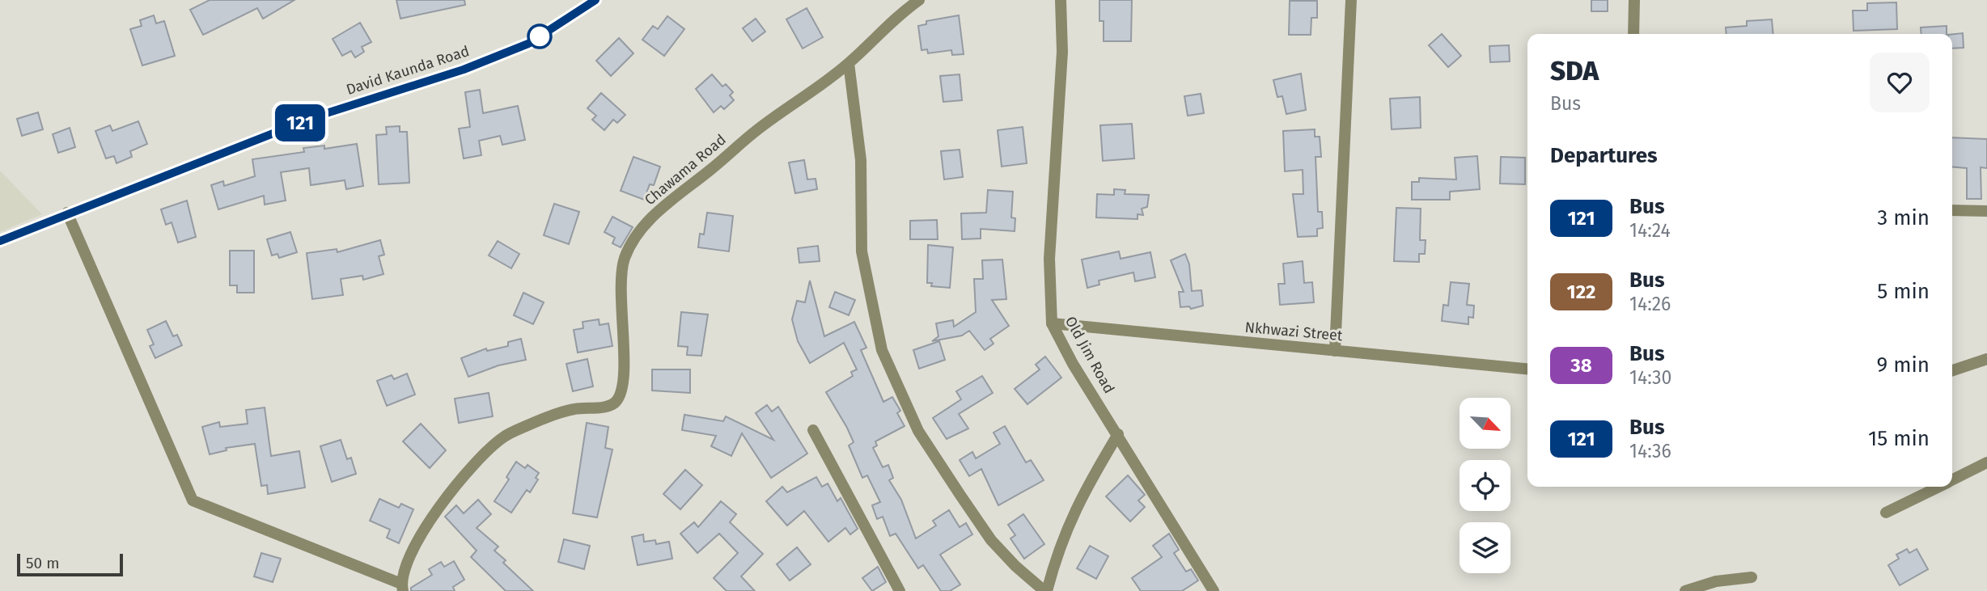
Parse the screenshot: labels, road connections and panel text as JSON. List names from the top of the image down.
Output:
{
  "streets": {
    "street": [
      "David Kaunda Road",
      "Chawama Road",
      "Nkhwazi Street",
      "Old Jim Road"
    ]
  },
  "crossings": [
    ["Nkhwazi Street", "Old Jim Road"]
  ],
  "lines": ["bus line 121"],
  "scale_bar": "50 m",
  "north": "bottom right",
  "page": {
    "on_map": "121",
    "heading": [
      ["SDA", "Bus"],
      "Departures"
    ],
    "list": [
      {
        "mark": "121",
        "name": "Bus",
        "note": "14:24",
        "value": "3 min"
      },
      {
        "mark": "122",
        "name": "Bus",
        "note": "14:26",
        "value": "5 min"
      },
      {
        "mark": "38",
        "name": "Bus",
        "note": "14:30",
        "value": "9 min"
      },
      {
        "mark": "121",
        "name": "Bus",
        "note": "14:36",
        "value": "15 min"
      }
    ],
    "scale": "50 m"
  }
}
